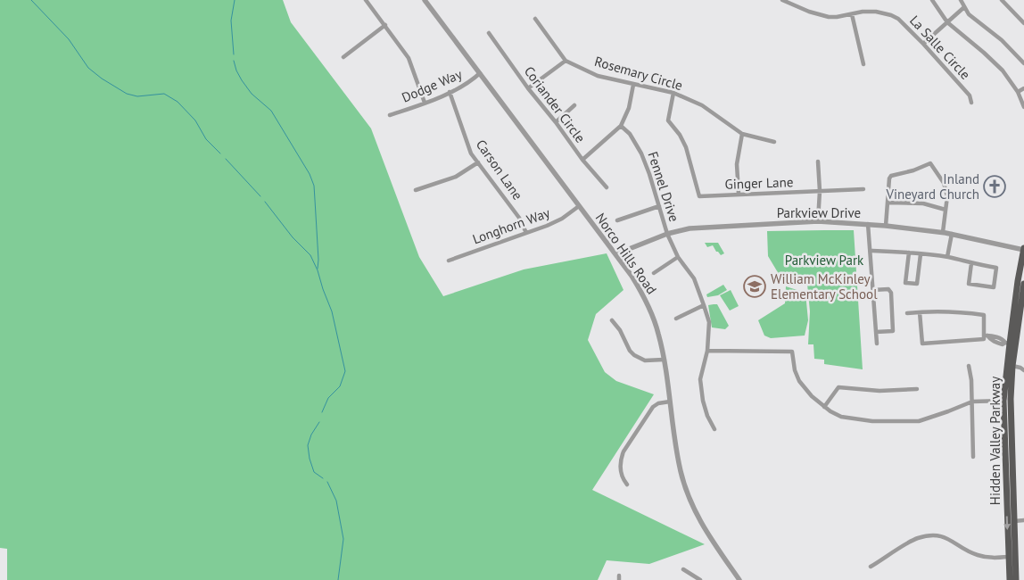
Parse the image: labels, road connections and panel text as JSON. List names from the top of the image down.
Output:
{
  "streets": {
    "main road": ["Hidden Valley Parkway"],
    "street": [
      "La Salle Circle",
      "Rosemary Circle",
      "Dodge Way",
      "Coriander Circle",
      "Carson Lane",
      "Ginger Lane",
      "Fennel Drive",
      "Parkview Drive",
      "Longhorn Way",
      "Norco Hills Road"
    ]
  },
  "crossings": [
    ["Rosemary Circle", "Ginger Lane"],
    ["Dodge Way", "Carson Lane"],
    ["Dodge Way", "Norco Hills Road"],
    ["Carson Lane", "Longhorn Way"],
    ["Fennel Drive", "Parkview Drive"],
    ["Parkview Drive", "Norco Hills Road"],
    ["Parkview Drive", "Hidden Valley Parkway"],
    ["Longhorn Way", "Norco Hills Road"]
  ],
  "parks": ["Parkview Park"],
  "places": {
    "church": ["Inland Vineyard Church"],
    "school or university": ["William McKinley Elementary School"]
  }
}
